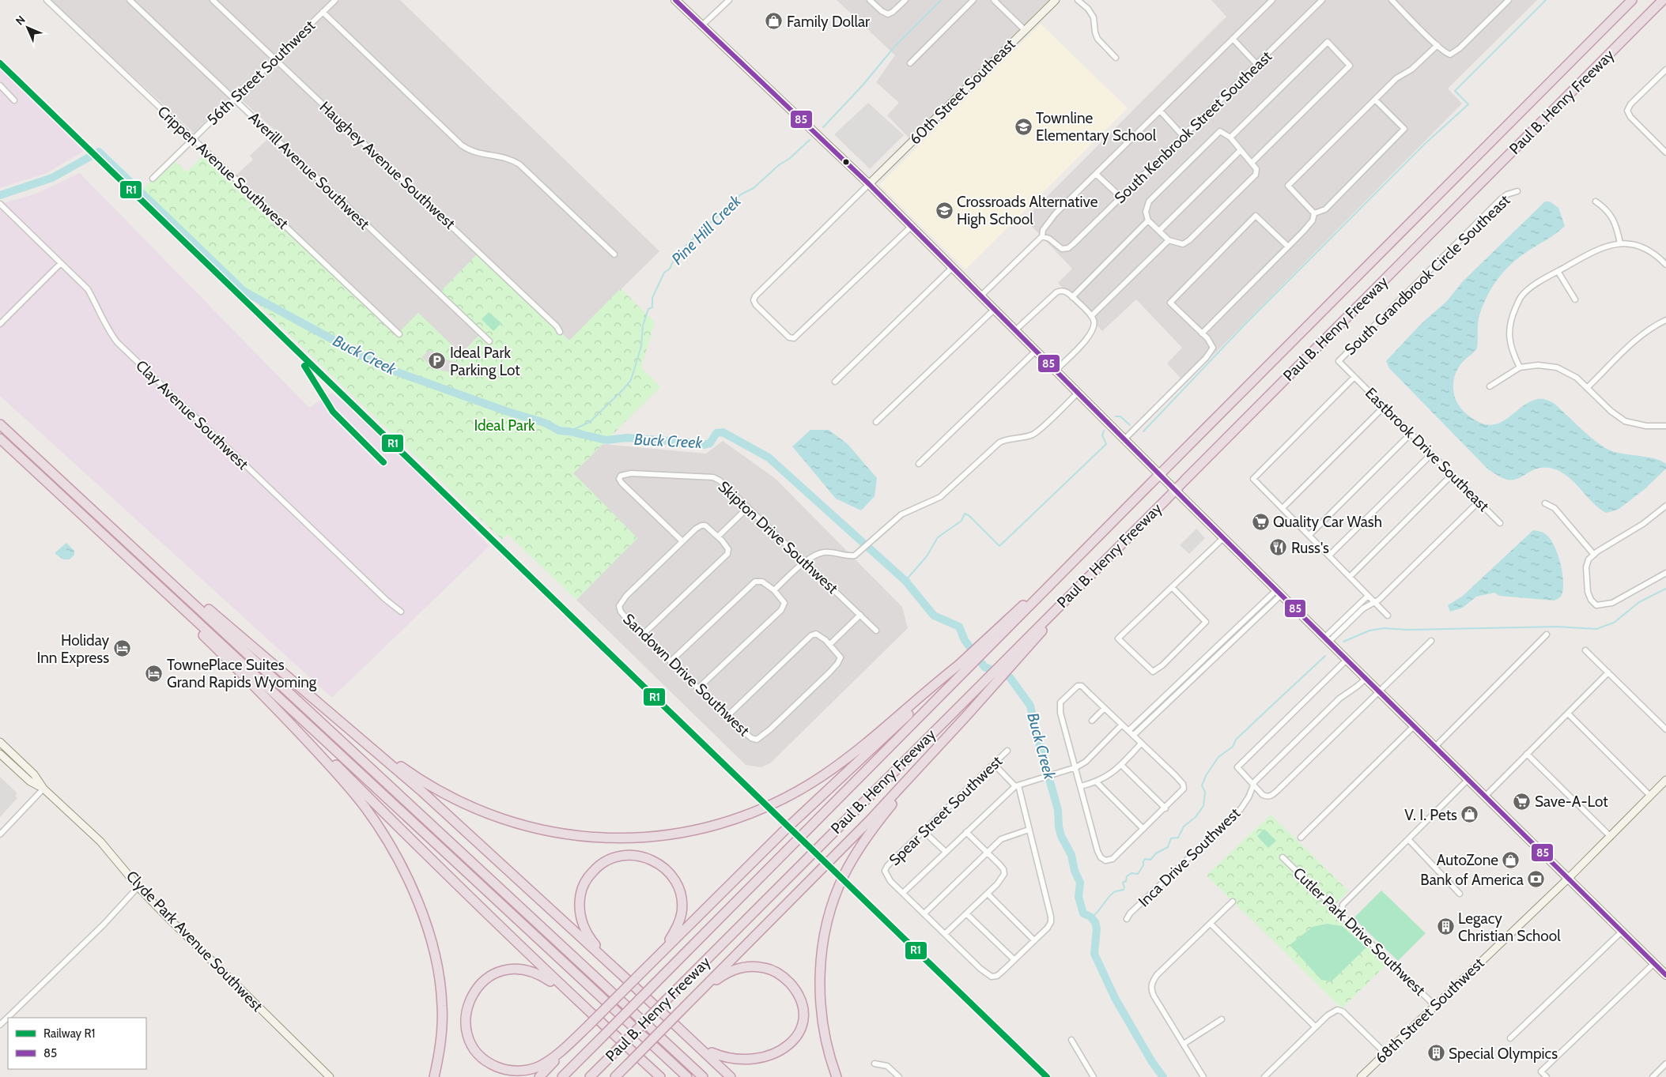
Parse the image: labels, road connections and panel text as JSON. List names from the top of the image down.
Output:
{
  "streets": {
    "highway": ["Paul B. Henry Freeway"],
    "main road": ["60th Street Southeast", "Clyde Park Avenue Southwest", "68th Street Southwest"],
    "street": [
      "56th Street Southwest",
      "South Kenbrook Street Southeast",
      "Haughey Avenue Southwest",
      "Crippen Avenue Southwest",
      "Averill Avenue Southwest",
      "South Grandbrook Circle Southeast",
      "Clay Avenue Southwest",
      "Eastbrook Drive Southeast",
      "Skipton Drive Southwest",
      "Sandown Drive Southwest",
      "Spear Street Southwest",
      "Inca Drive Southwest",
      "Cutler Park Drive Southwest"
    ]
  },
  "crossings": [
    ["56th Street Southwest", "Haughey Avenue Southwest"],
    ["56th Street Southwest", "Crippen Avenue Southwest"],
    ["56th Street Southwest", "Averill Avenue Southwest"],
    ["South Grandbrook Circle Southeast", "Eastbrook Drive Southeast"],
    ["Skipton Drive Southwest", "Sandown Drive Southwest"],
    ["Cutler Park Drive Southwest", "68th Street Southwest"]
  ],
  "water": ["Pine Hill Creek", "Buck Creek"],
  "parks": ["Ideal Park"],
  "places": {
    "shop": ["Family Dollar", "V. I. Pets", "AutoZone"],
    "school or university": ["Townline Elementary School", "Crossroads Alternative High School"],
    "parking": ["Ideal Park Parking Lot"],
    "supermarket": ["Quality Car Wash", "Save-A-Lot"],
    "restaurant": ["Russ's"],
    "hotel": ["Holiday Inn Express", "TownePlace Suites Grand Rapids Wyoming"],
    "bank": ["Bank of America"],
    "building": ["Legacy Christian School", "Special Olympics"]
  },
  "lines": ["transit line 85", "rail line R1"],
  "legend": ["Railway R1", "85"],
  "north": "top left"
}
